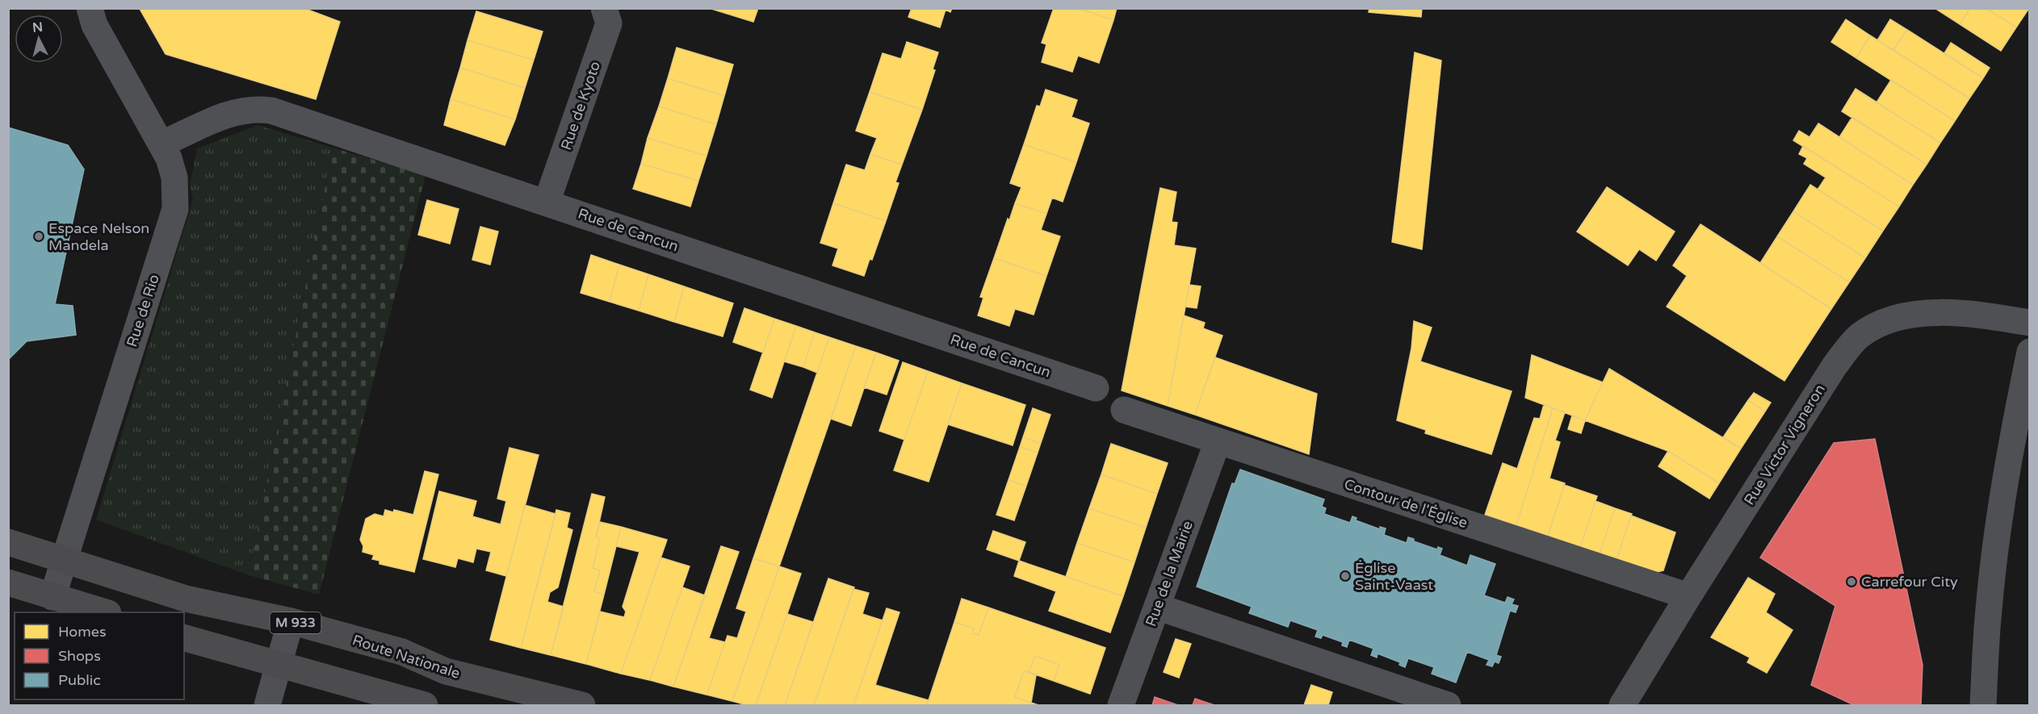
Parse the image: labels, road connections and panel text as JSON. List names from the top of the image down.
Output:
{
  "streets": {
    "main road": ["M 933", "Route Nationale"],
    "street": [
      "Rue de Kyoto",
      "Rue de Cancun",
      "Rue de Rio",
      "Rue Victor Vigneron",
      "Contour de l'Église",
      "Rue de la Mairie"
    ]
  },
  "crossings": [
    ["Rue de Kyoto", "Rue de Cancun"],
    ["Rue de Cancun", "Rue de Rio"],
    ["Rue de Rio", "Route Nationale"],
    ["Rue Victor Vigneron", "Contour de l'Église"],
    ["Contour de l'Église", "Rue de la Mairie"]
  ],
  "places": ["Espace Nelson Mandela", "Église Saint-Vaast", "Carrefour City"],
  "legend": ["Homes", "Shops", "Public"],
  "north": "top"
}
